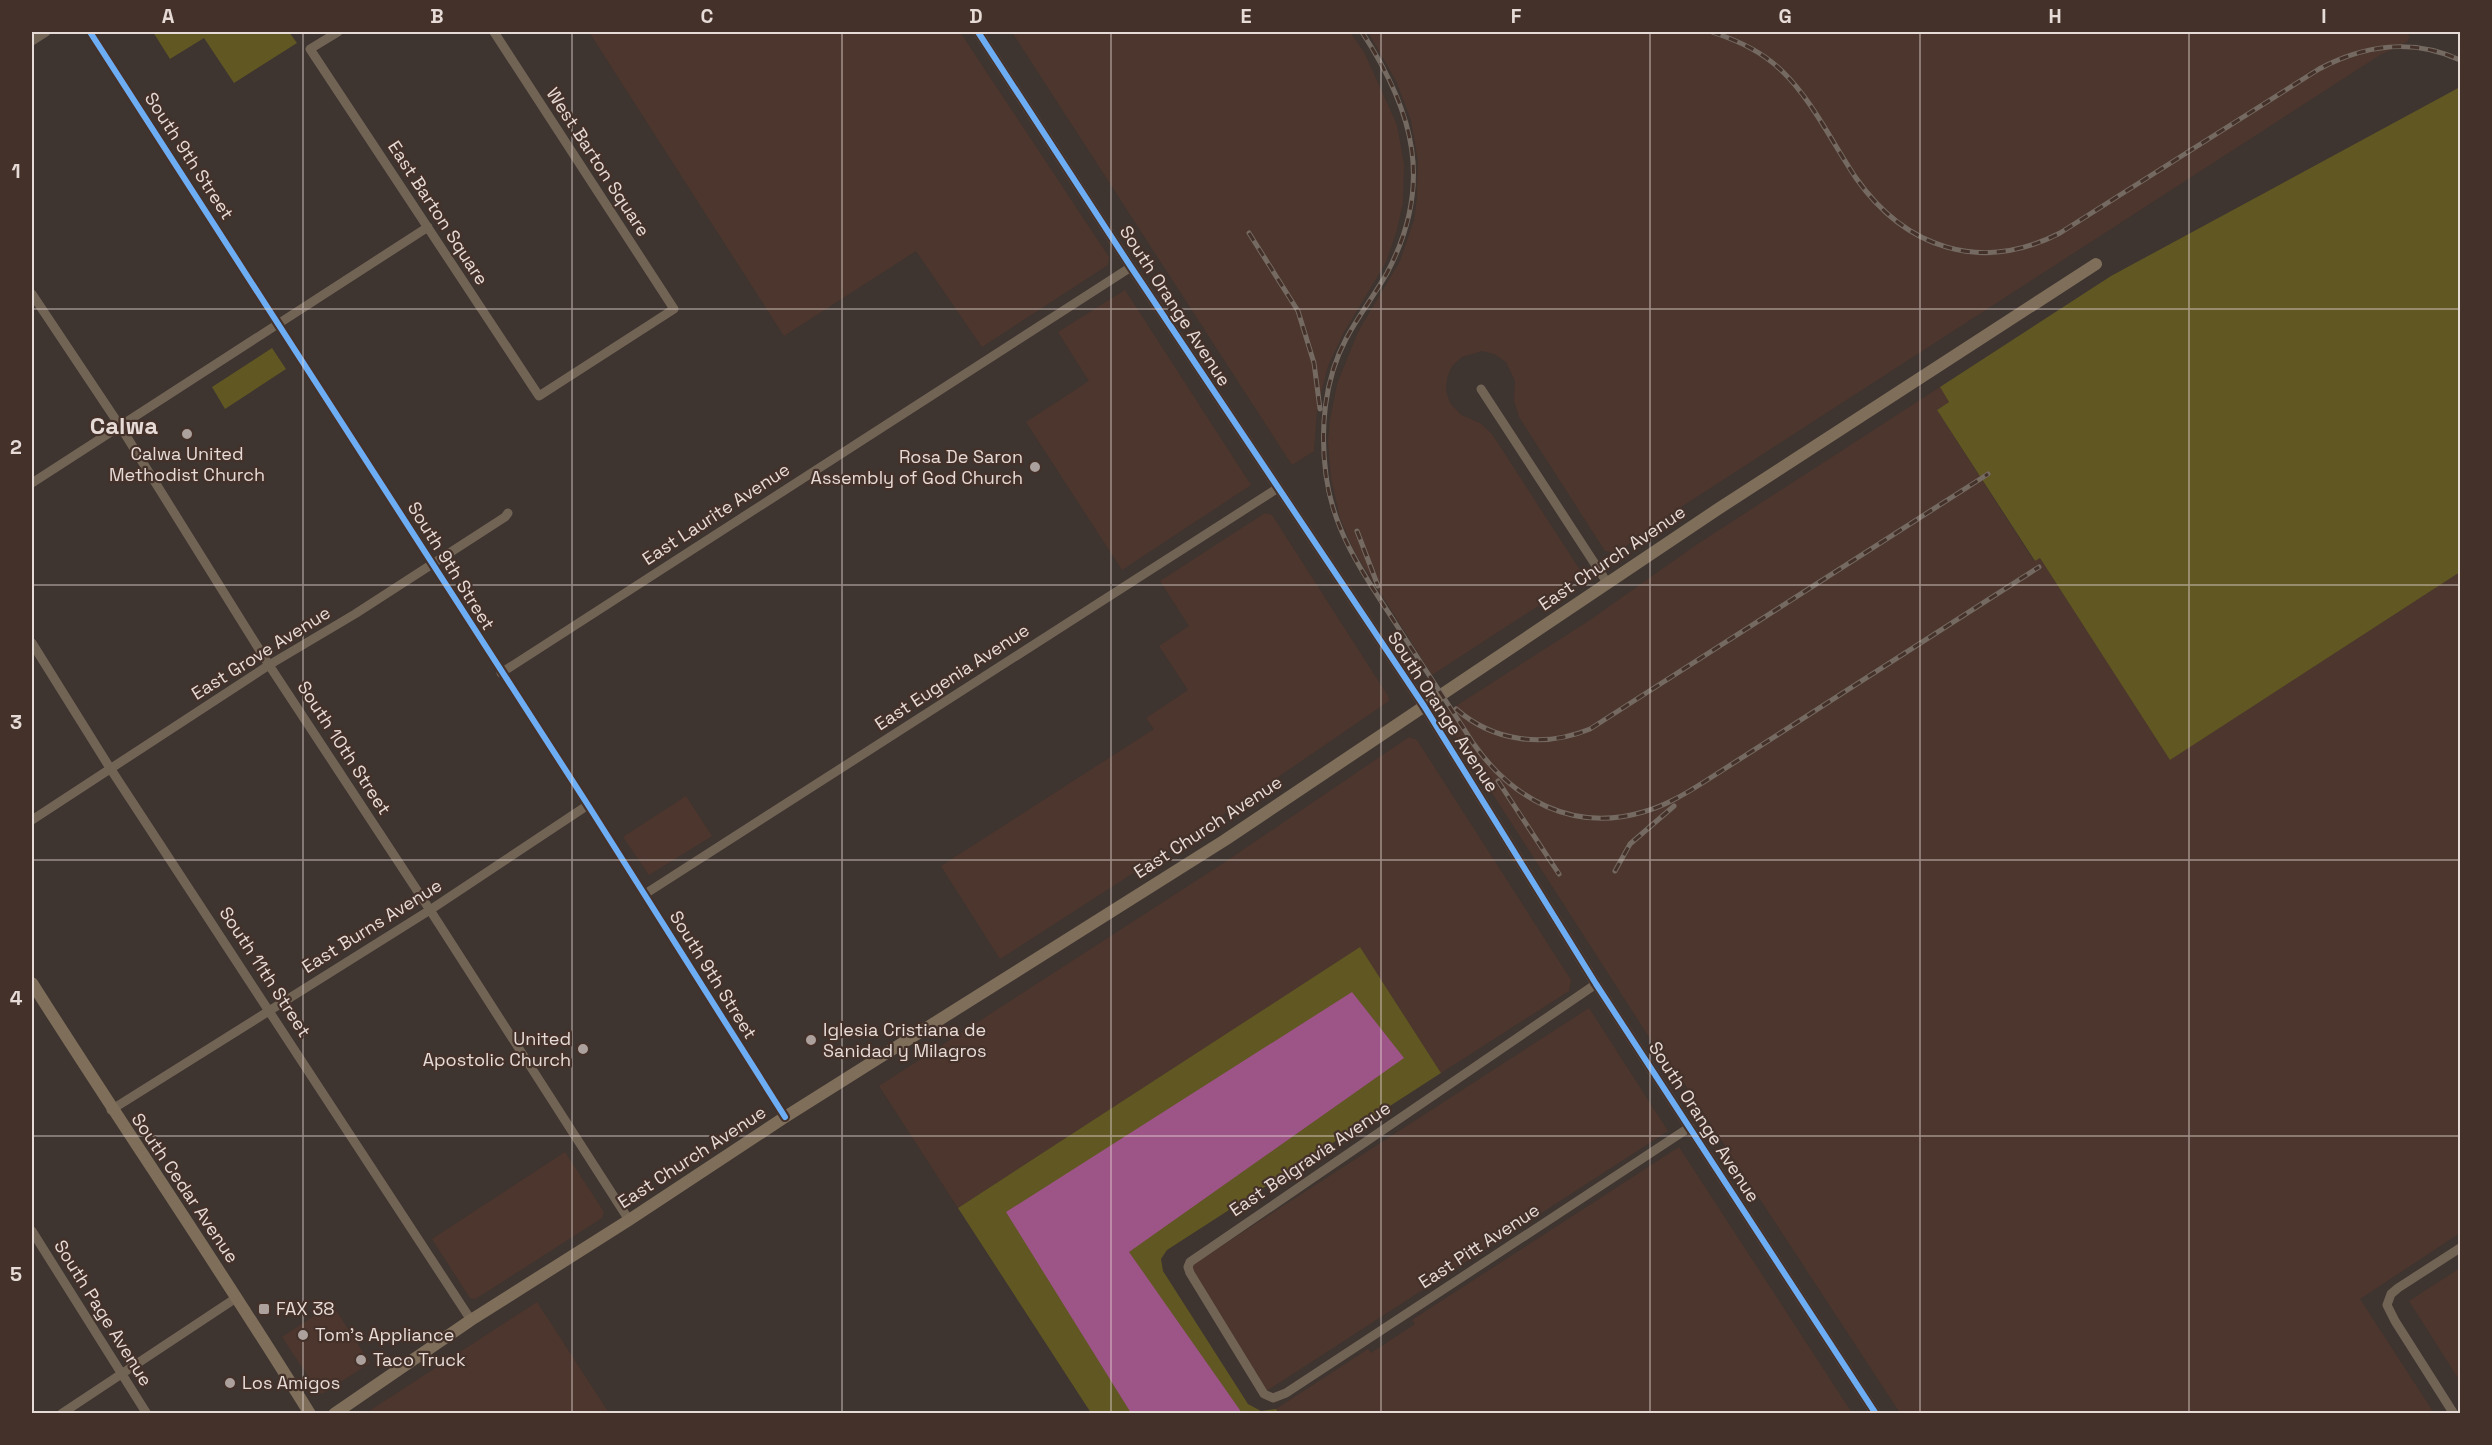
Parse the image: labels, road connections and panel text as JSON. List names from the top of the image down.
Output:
{
  "streets": {
    "main road": ["East Church Avenue", "South Cedar Avenue"],
    "street": [
      "South 9th Street",
      "West Barton Square",
      "East Barton Square",
      "South Orange Avenue",
      "East Laurite Avenue",
      "East Grove Avenue",
      "East Eugenia Avenue",
      "South 10th Street",
      "East Burns Avenue",
      "South 11th Street",
      "East Belgravia Avenue",
      "East Pitt Avenue",
      "South Page Avenue"
    ]
  },
  "crossings": [
    ["South 9th Street", "East Laurite Avenue"],
    ["South 9th Street", "East Church Avenue"],
    ["South 9th Street", "East Grove Avenue"],
    ["South 9th Street", "East Eugenia Avenue"],
    ["South 9th Street", "East Burns Avenue"],
    ["West Barton Square", "East Barton Square"],
    ["South Orange Avenue", "East Laurite Avenue"],
    ["South Orange Avenue", "East Church Avenue"],
    ["South Orange Avenue", "East Eugenia Avenue"],
    ["South Orange Avenue", "East Belgravia Avenue"],
    ["South Orange Avenue", "East Pitt Avenue"],
    ["East Church Avenue", "South 10th Street"],
    ["East Church Avenue", "South 11th Street"],
    ["East Grove Avenue", "South 10th Street"],
    ["East Grove Avenue", "South 11th Street"],
    ["South 10th Street", "East Burns Avenue"],
    ["East Burns Avenue", "South 11th Street"],
    ["East Burns Avenue", "South Cedar Avenue"],
    ["East Belgravia Avenue", "East Pitt Avenue"]
  ],
  "districts": ["Calwa"],
  "places": {
    "other": [
      "Calwa United Methodist Church",
      "Rosa De Saron Assembly of God Church",
      "Iglesia Cristiana de Sanidad y Milagros",
      "United Apostolic Church",
      "Tom's Appliance",
      "Taco Truck",
      "Los Amigos"
    ],
    "transit": ["FAX 38"]
  },
  "grid": {
    "columns": [
      "A",
      "B",
      "C",
      "D",
      "E",
      "F",
      "G",
      "H",
      "I"
    ],
    "rows": [
      "1",
      "2",
      "3",
      "4",
      "5"
    ]
  }
}
